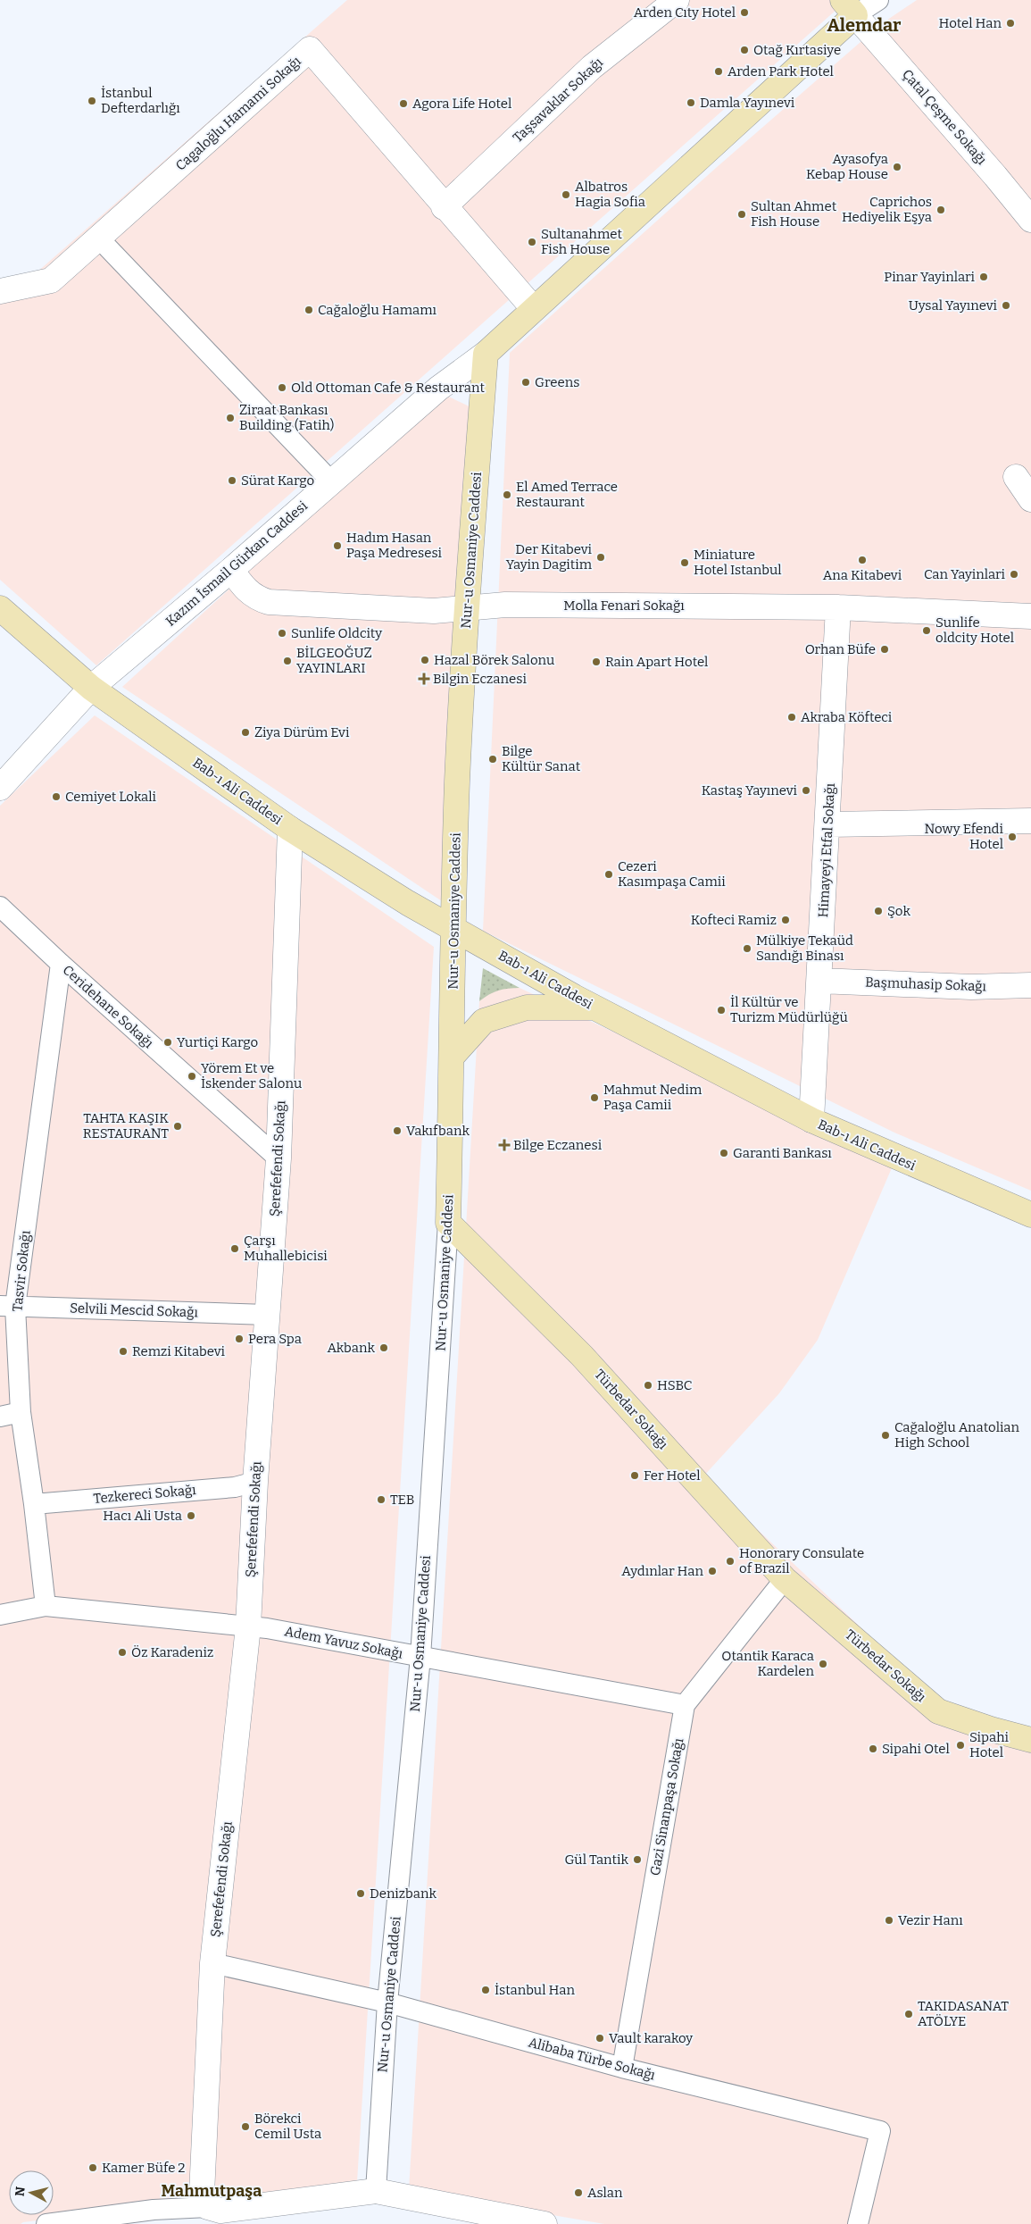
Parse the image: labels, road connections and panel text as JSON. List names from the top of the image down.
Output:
{
  "streets": {
    "main road": ["Nur-u Osmaniye Caddesi", "Bab-ı Ali Caddesi", "Türbedar Sokağı"],
    "street": [
      "Taşsavaklar Sokağı",
      "Cagaloğlu Hamami Sokağı",
      "Çatal Çeşme Sokağı",
      "Kazım İsmail Gürkan Caddesi",
      "Molla Fenari Sokağı",
      "Himayeyi Etfal Sokağı",
      "Başmuhasip Sokağı",
      "Ceridehane Sokağı",
      "Şerefefendi Sokağı",
      "Tasvir Sokağı",
      "Selvili Mescid Sokağı",
      "Tezkereci Sokağı",
      "Adem Yavuz Sokağı",
      "Gazi Sinanpaşa Sokağı",
      "Alibaba Türbe Sokağı"
    ]
  },
  "crossings": [
    ["Taşsavaklar Sokağı", "Cagaloğlu Hamami Sokağı"],
    ["Nur-u Osmaniye Caddesi", "Kazım İsmail Gürkan Caddesi"],
    ["Nur-u Osmaniye Caddesi", "Molla Fenari Sokağı"],
    ["Nur-u Osmaniye Caddesi", "Bab-ı Ali Caddesi"],
    ["Nur-u Osmaniye Caddesi", "Türbedar Sokağı"],
    ["Nur-u Osmaniye Caddesi", "Adem Yavuz Sokağı"],
    ["Nur-u Osmaniye Caddesi", "Alibaba Türbe Sokağı"],
    ["Kazım İsmail Gürkan Caddesi", "Molla Fenari Sokağı"],
    ["Kazım İsmail Gürkan Caddesi", "Bab-ı Ali Caddesi"],
    ["Molla Fenari Sokağı", "Himayeyi Etfal Sokağı"],
    ["Bab-ı Ali Caddesi", "Himayeyi Etfal Sokağı"],
    ["Bab-ı Ali Caddesi", "Şerefefendi Sokağı"],
    ["Himayeyi Etfal Sokağı", "Başmuhasip Sokağı"],
    ["Ceridehane Sokağı", "Şerefefendi Sokağı"],
    ["Ceridehane Sokağı", "Tasvir Sokağı"],
    ["Şerefefendi Sokağı", "Selvili Mescid Sokağı"],
    ["Şerefefendi Sokağı", "Tezkereci Sokağı"],
    ["Şerefefendi Sokağı", "Adem Yavuz Sokağı"],
    ["Şerefefendi Sokağı", "Alibaba Türbe Sokağı"],
    ["Tasvir Sokağı", "Selvili Mescid Sokağı"],
    ["Tasvir Sokağı", "Tezkereci Sokağı"],
    ["Tasvir Sokağı", "Adem Yavuz Sokağı"],
    ["Türbedar Sokağı", "Gazi Sinanpaşa Sokağı"],
    ["Adem Yavuz Sokağı", "Gazi Sinanpaşa Sokağı"],
    ["Gazi Sinanpaşa Sokağı", "Alibaba Türbe Sokağı"]
  ],
  "districts": ["Alemdar", "Mahmutpaşa"],
  "places": {
    "other": [
      "Arden Cıty Hotel",
      "Hotel Han",
      "Otağ Kırtasiye",
      "Arden Park Hotel",
      "İstanbul Defterdarlığı",
      "Damla Yayınevi",
      "Agora Life Hotel",
      "Ayasofya Kebap House",
      "Albatros Hagia Sofia",
      "Caprichos Hediyelik Eşya",
      "Sultan Ahmet Fish House",
      "Sultanahmet Fish House",
      "Pinar Yayinlari",
      "Uysal Yayınevi",
      "Cağaloğlu Hamamı",
      "Greens",
      "Old Ottoman Cafe & Restaurant",
      "Ziraat Bankası Building (Fatih)",
      "Sürat Kargo",
      "El Amed Terrace Restaurant",
      "Hadım Hasan Paşa Medresesi",
      "Der Kitabevi Yayin Dagitim",
      "Ana Kitabevi",
      "Miniature Hotel Istanbul",
      "Can Yayinlari",
      "Sunlife oldcity Hotel",
      "Sunlife Oldcity",
      "Orhan Büfe",
      "Hazal Börek Salonu",
      "BİLGEOĞUZ YAYINLARI",
      "Rain Apart Hotel",
      "Akraba Köfteci",
      "Ziya Dürüm Evi",
      "Bilge Kültür Sanat",
      "Kastaş Yayınevi",
      "Cemiyet Lokali",
      "Nowy Efendi Hotel",
      "Cezeri Kasımpaşa Camii",
      "Şok",
      "Kofteci Ramiz",
      "Mülkiye Tekaüd Sandığı Binası",
      "İl Kültür ve Turizm Müdürlüğü",
      "Yurtiçi Kargo",
      "Yörem Et ve İskender Salonu",
      "Mahmut Nedim Paşa Camii",
      "TAHTA KAŞIK RESTAURANT",
      "Vakıfbank",
      "Garanti Bankası",
      "Çarşı Muhallebicisi",
      "Pera Spa",
      "Akbank",
      "Remzi Kitabevi",
      "HSBC",
      "Cağaloğlu Anatolian High School",
      "Fer Hotel",
      "TEB",
      "Hacı Ali Usta",
      "Honorary Consulate of Brazil",
      "Aydınlar Han",
      "Öz Karadeniz",
      "Otantik Karaca Kardelen",
      "Sipahi Hotel",
      "Sipahi Otel",
      "Gül Tantik",
      "Denizbank",
      "Vezir Hanı",
      "İstanbul Han",
      "TAKIDASANAT ATÖLYE",
      "Vault karakoy",
      "Börekci Cemil Usta",
      "Kamer Büfe 2",
      "Aslan"
    ],
    "health": ["Bilgin Eczanesi", "Bilge Eczanesi"]
  },
  "north": "left"
}
